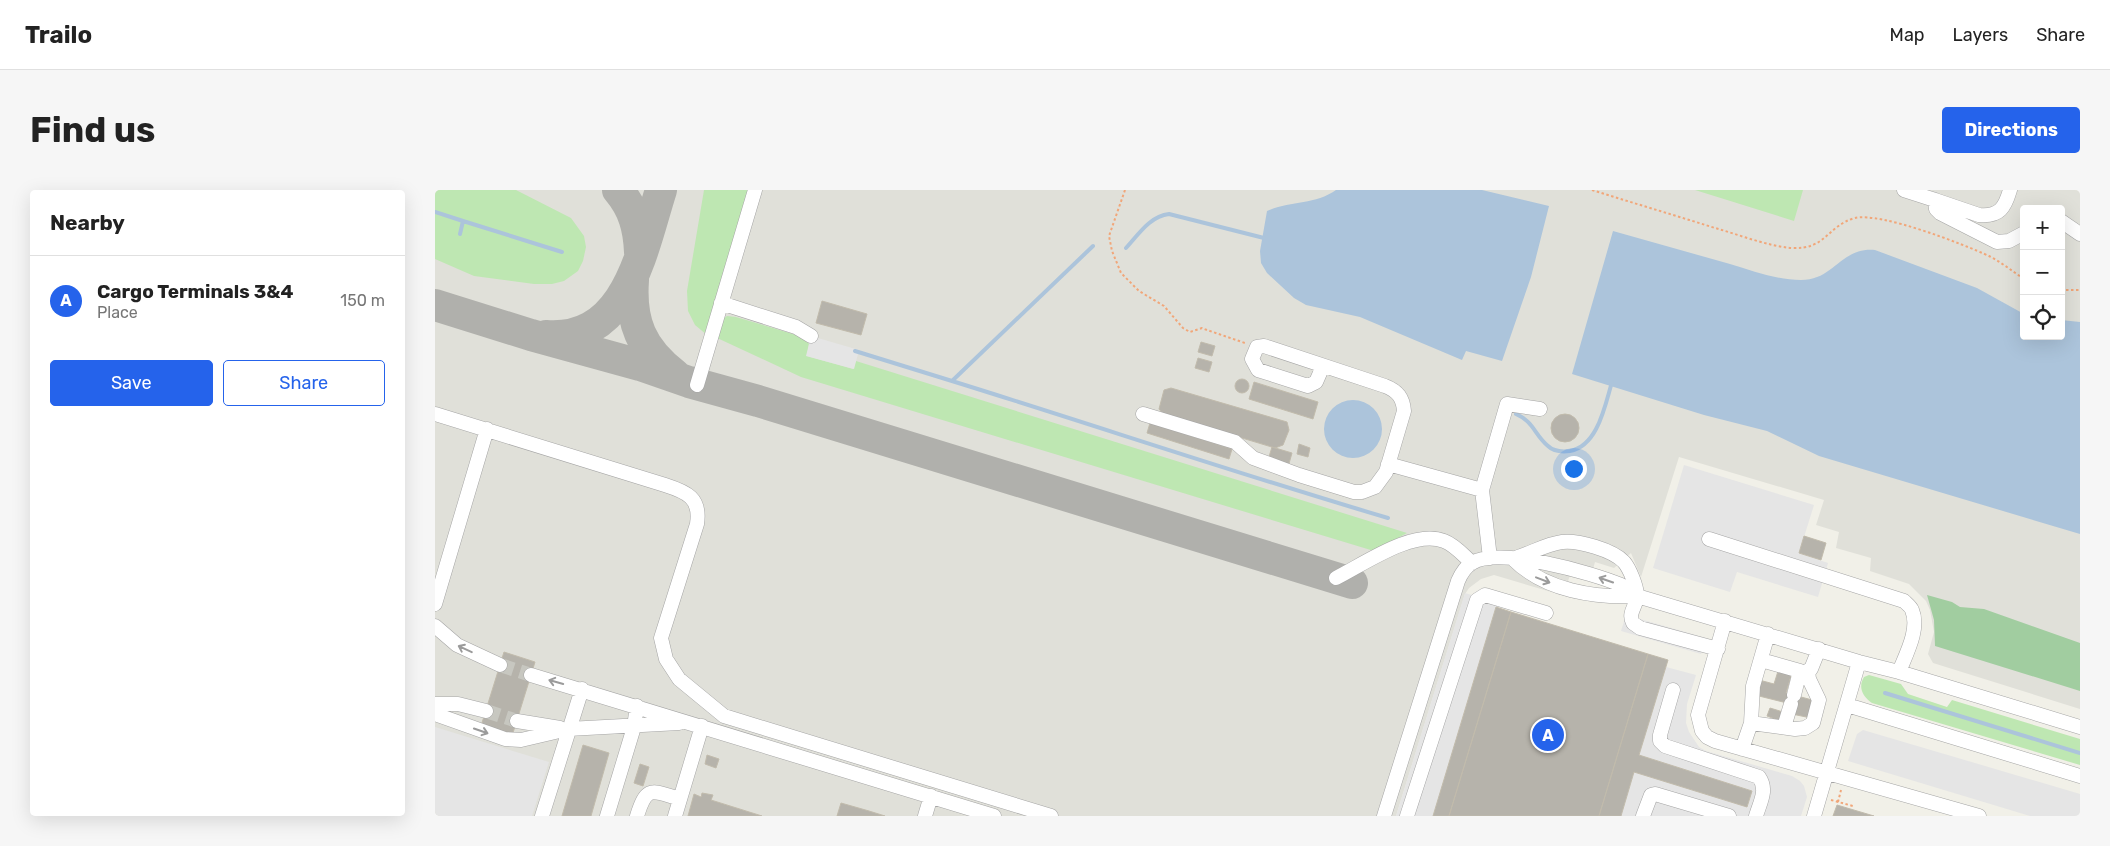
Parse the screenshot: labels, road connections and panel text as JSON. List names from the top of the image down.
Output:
{
  "page": {
    "header": "Trailo",
    "nav": ["Map", "Layers", "Share"],
    "buttons": [
      "Directions",
      ["Save", "Share"]
    ],
    "title": "Find us",
    "heading": "Nearby",
    "map_buttons": ["+", "−"],
    "list": [
      {
        "mark": "A",
        "name": "Cargo Terminals 3&4",
        "note": "Place",
        "value": "150 m"
      }
    ],
    "pins": "A"
  }
}
